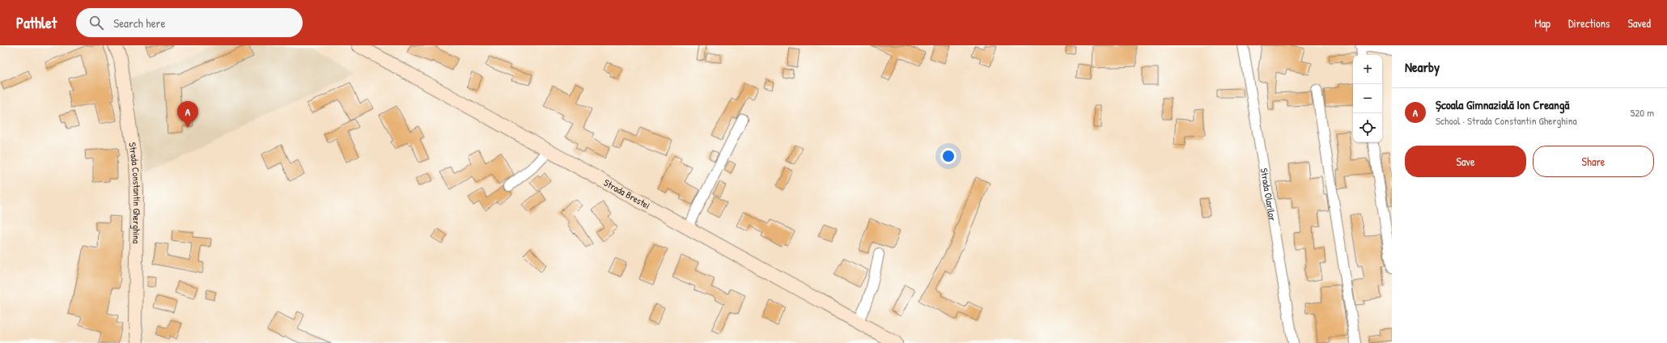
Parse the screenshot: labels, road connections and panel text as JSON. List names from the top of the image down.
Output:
{
  "streets": {
    "main road": ["Strada Constantin Gherghina", "Strada Brestei"],
    "street": ["Strada Olarilor"]
  },
  "page": {
    "header": "Pathlet",
    "search": "Search here",
    "nav": ["Map", "Directions", "Saved"],
    "heading": "Nearby",
    "map_buttons": ["+", "−"],
    "list": [
      {
        "mark": "A",
        "name": "Școala Gimnazială Ion Creangă",
        "note": "School · Strada Constantin Gherghina",
        "value": "520 m"
      }
    ],
    "pins": "A",
    "buttons": ["Save", "Share"]
  }
}
